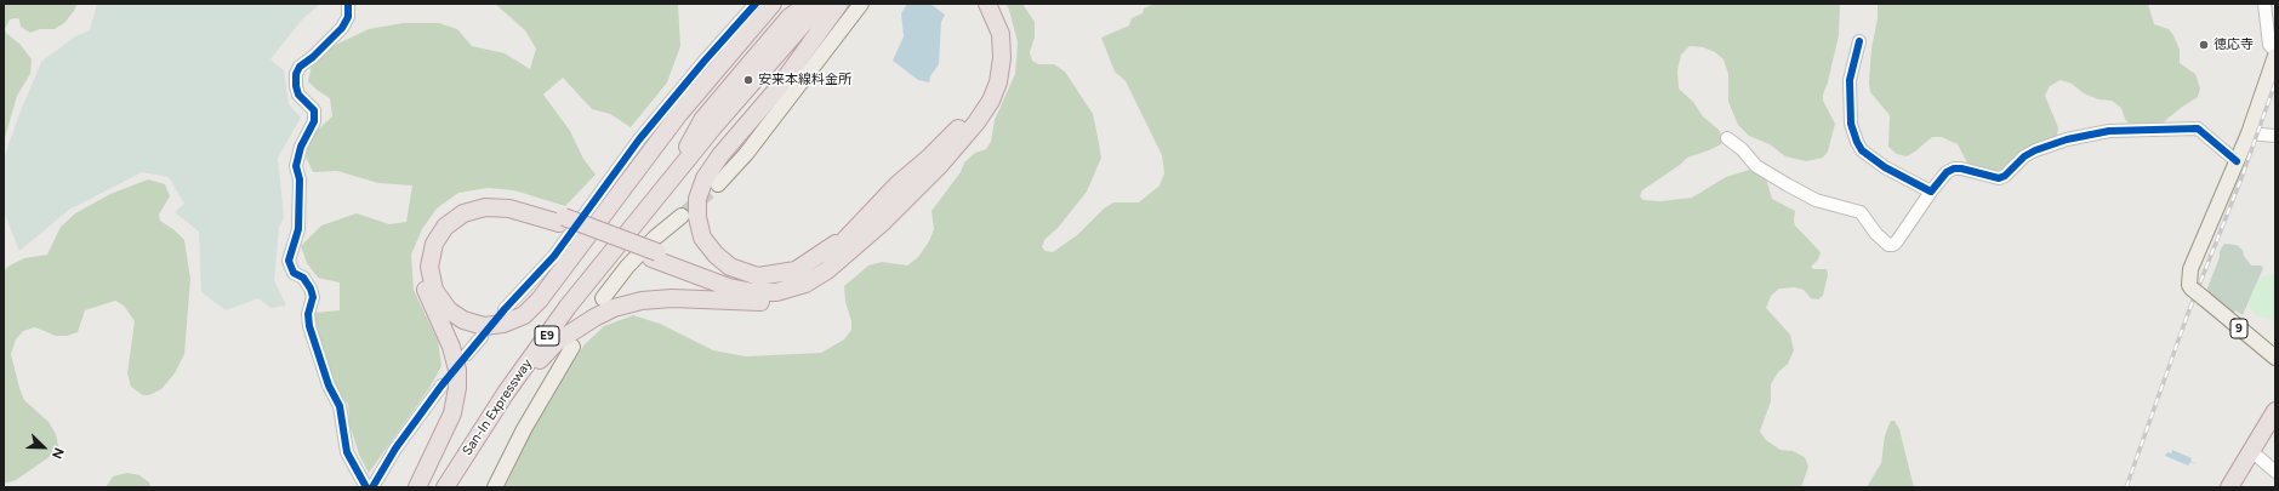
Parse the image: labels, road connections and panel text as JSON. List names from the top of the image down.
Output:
{
  "streets": {
    "highway": ["E9", "San-In Expressway"],
    "main road": ["9"]
  },
  "places": ["徳応寺", "安来本線料金所"],
  "north": "bottom right"
}
